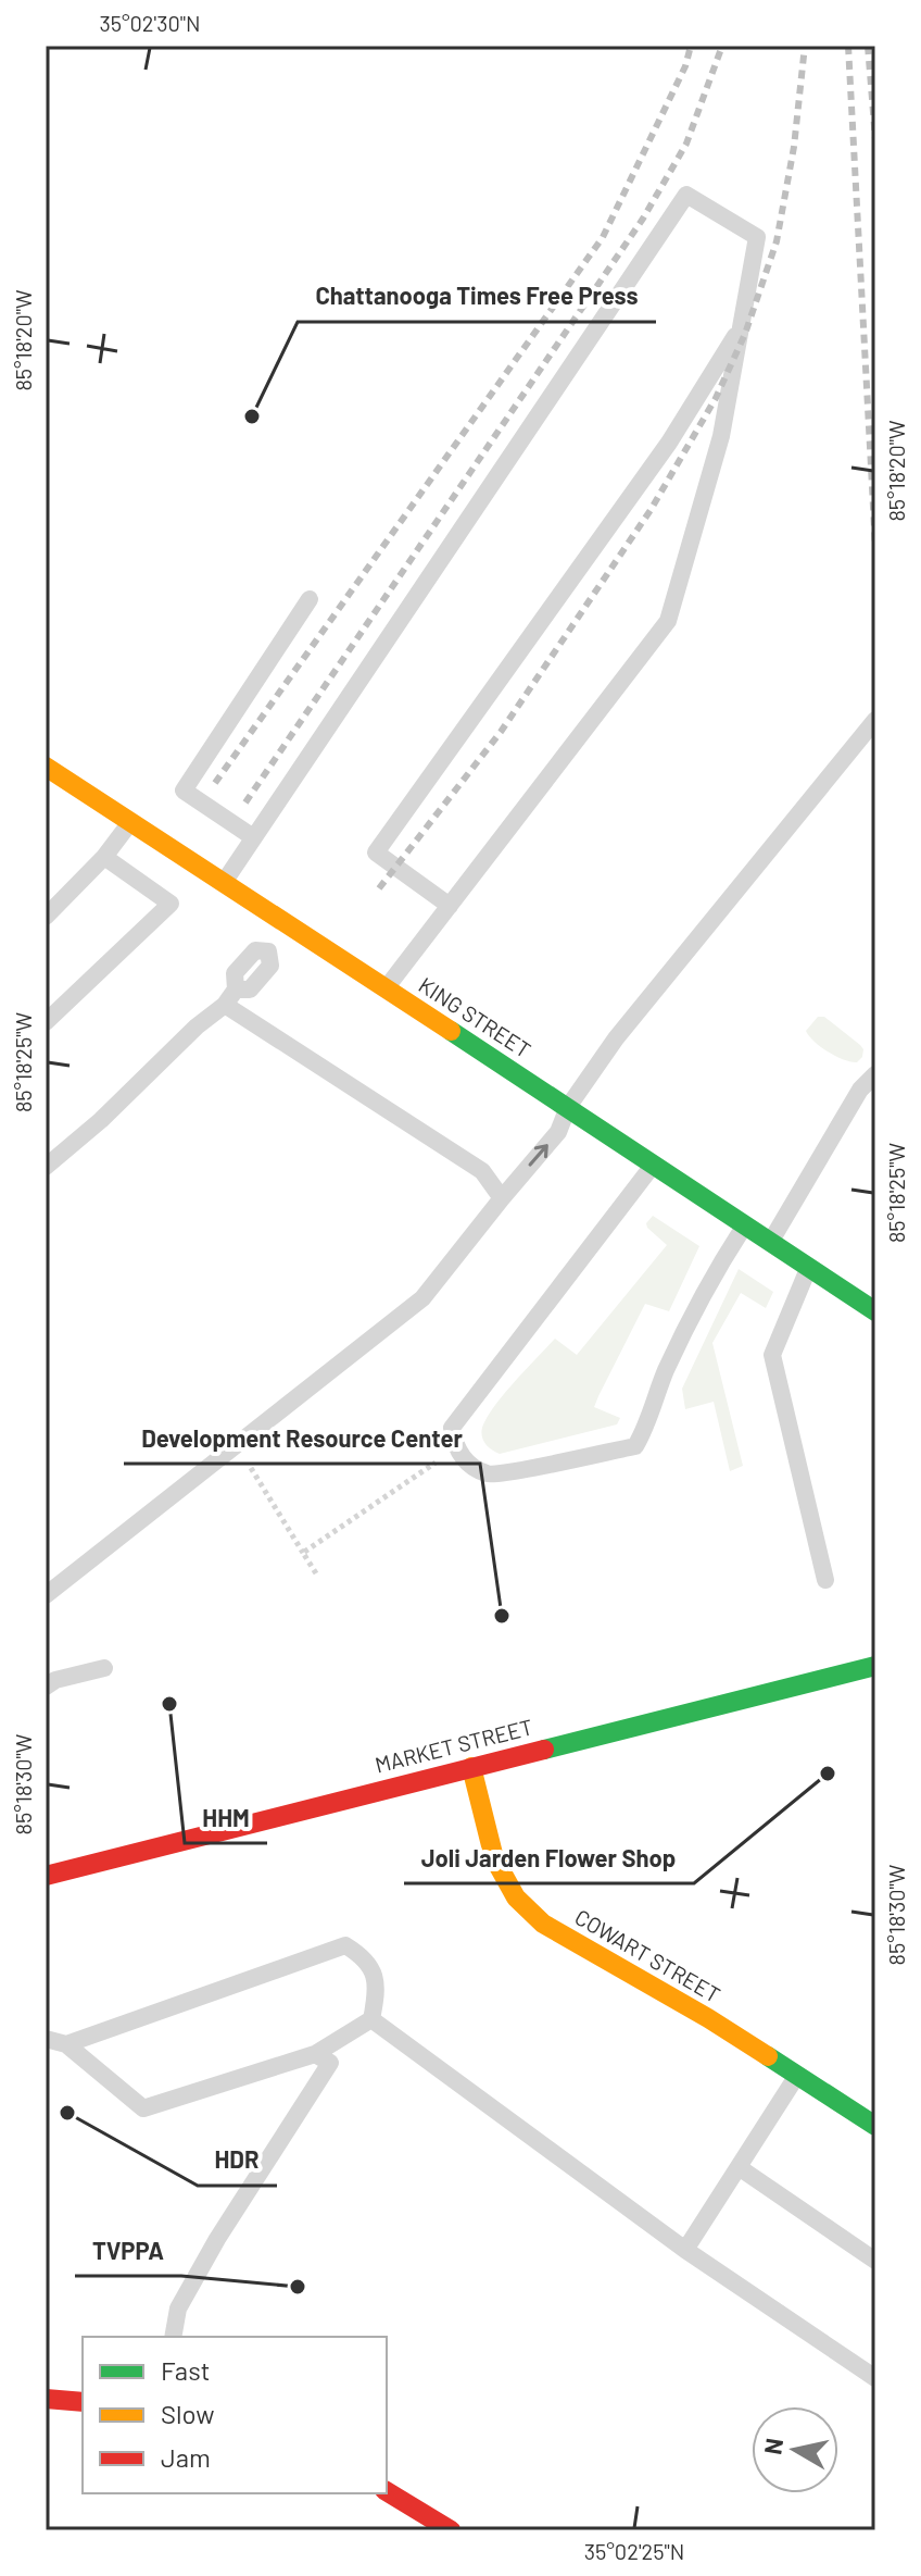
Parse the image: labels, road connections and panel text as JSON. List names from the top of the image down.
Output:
{
  "streets": {
    "street": ["KING STREET", "MARKET STREET", "COWART STREET"]
  },
  "crossings": [
    ["MARKET STREET", "COWART STREET"]
  ],
  "places": [
    "Chattanooga Times Free Press",
    "Development Resource Center",
    "HHM",
    "Joli Jarden Flower Shop",
    "HDR",
    "TVPPA"
  ],
  "legend": ["Fast", "Slow", "Jam"],
  "north": "left",
  "coordinates": [
    "35°02'30\"N",
    "85°18'20\"W",
    "85°18'25\"W",
    "85°18'30\"W",
    "35°02'25\"N"
  ]
}
